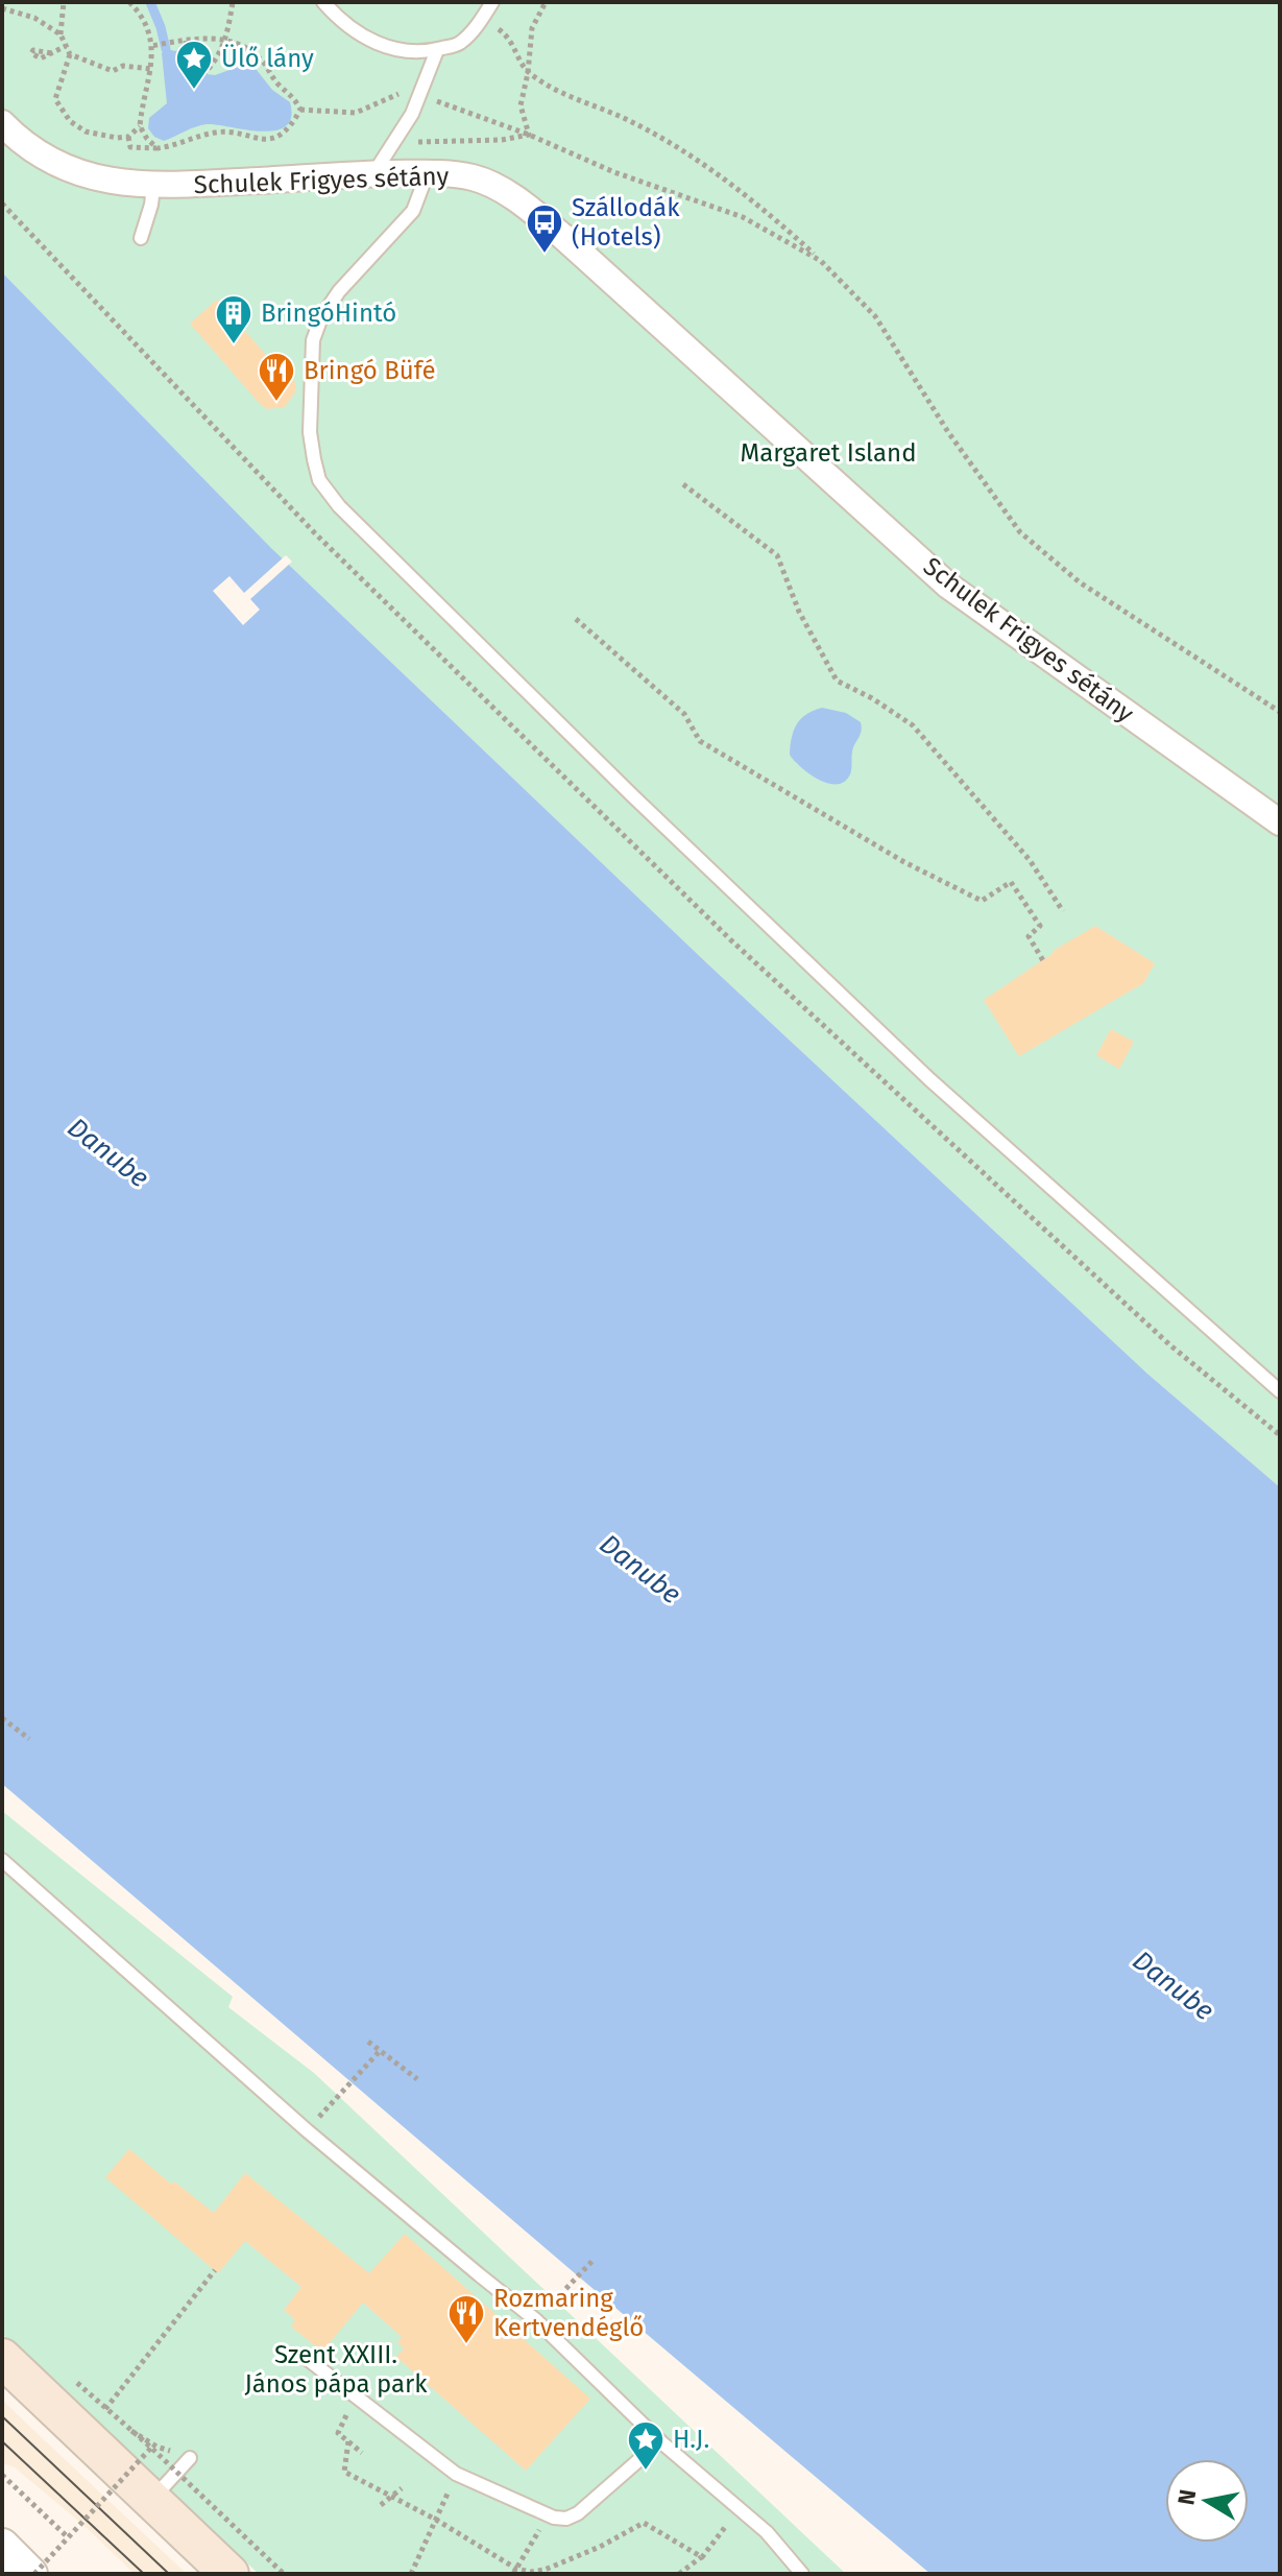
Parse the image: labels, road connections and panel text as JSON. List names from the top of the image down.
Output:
{
  "streets": {
    "street": ["Schulek Frigyes sétány"]
  },
  "water": ["Danube"],
  "parks": ["Margaret Island", "Szent XXIII. János pápa park"],
  "places": {
    "place": ["Ülő lány", "H.J."],
    "bus stop": ["Szállodák (Hotels)"],
    "building": ["BringóHintó"],
    "restaurant": ["Bringó Büfé", "Rozmaring Kertvendéglő"]
  },
  "north": "left"
}
